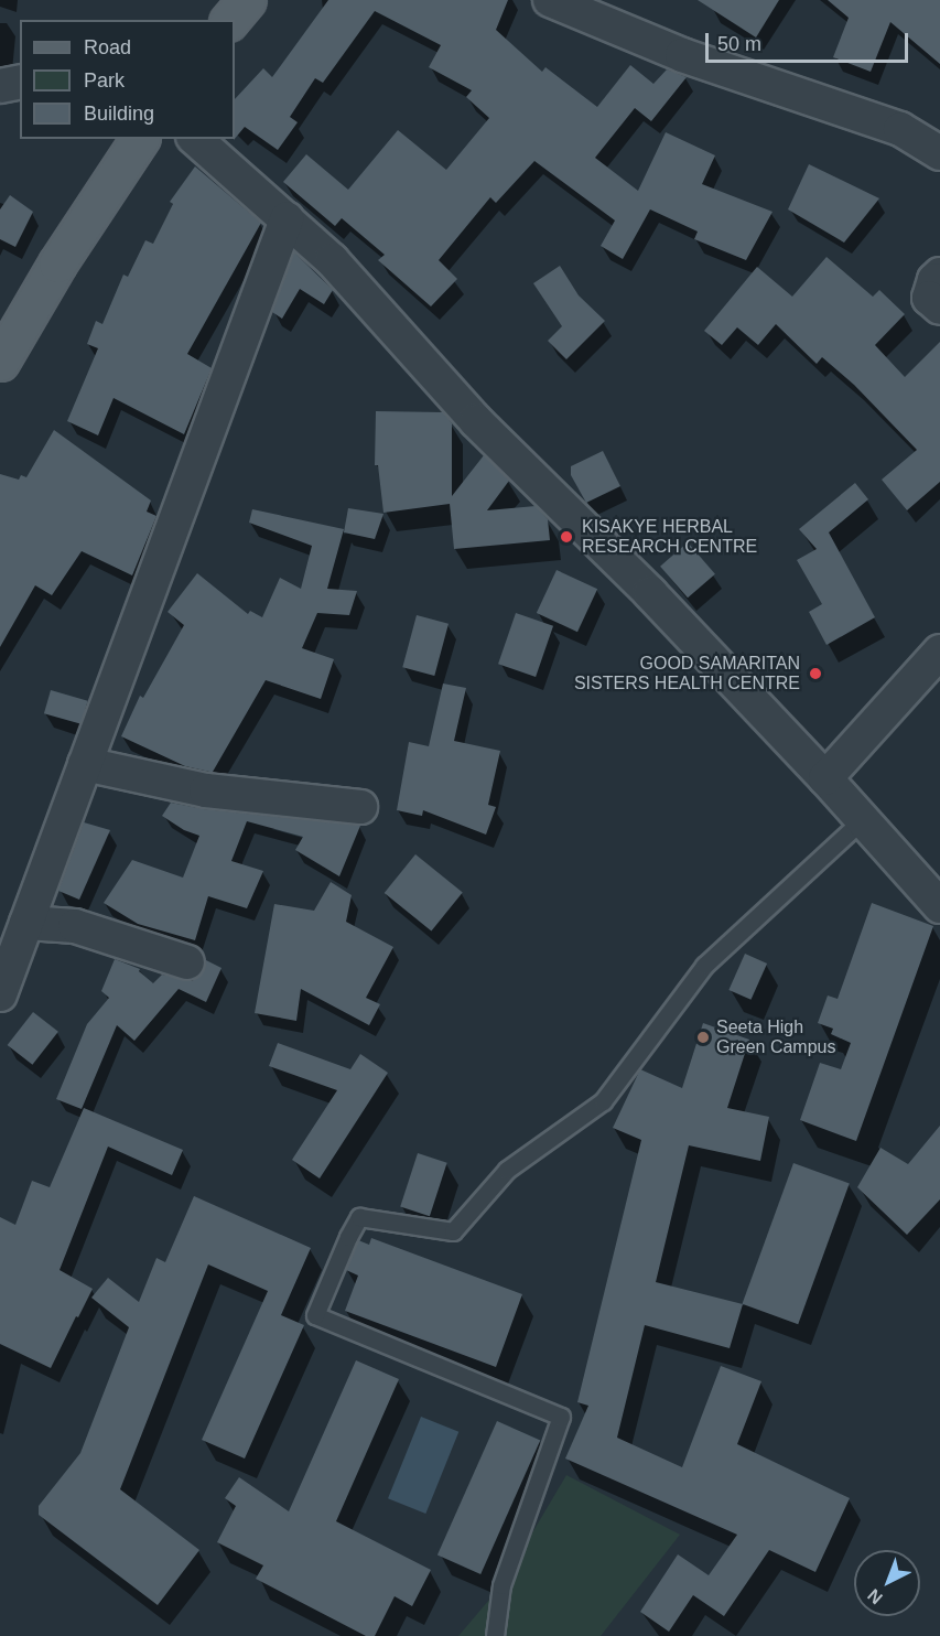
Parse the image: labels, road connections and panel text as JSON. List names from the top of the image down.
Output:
{
  "places": ["KISAKYE HERBAL RESEARCH CENTRE", "GOOD SAMARITAN SISTERS HEALTH CENTRE", "Seeta High Green Campus"],
  "legend": ["Road", "Park", "Building"],
  "scale_bar": "50 m",
  "north": "bottom left"
}
